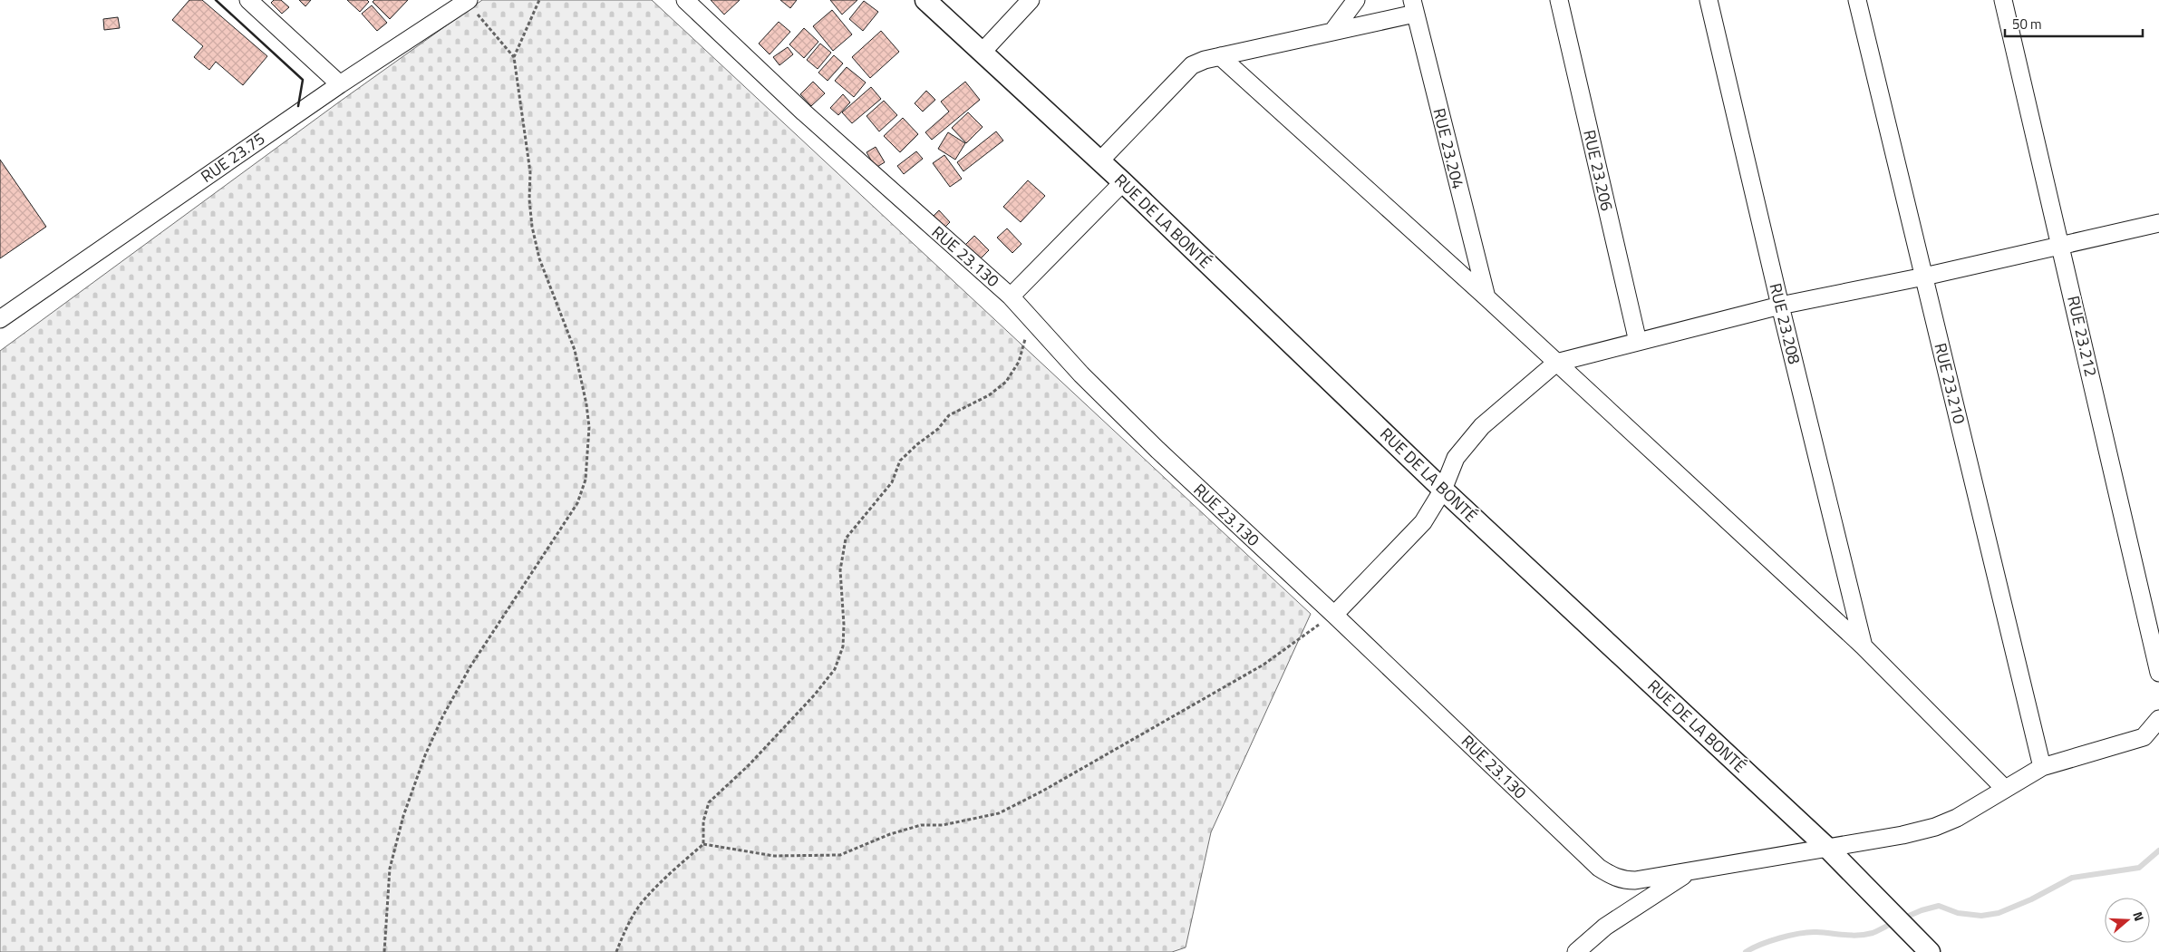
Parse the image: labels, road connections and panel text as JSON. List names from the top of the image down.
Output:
{
  "streets": {
    "street": [
      "RUE 23.204",
      "RUE 23.75",
      "RUE 23.206",
      "RUE DE LA BONTÉ",
      "RUE 23.130",
      "RUE 23.208",
      "RUE 23.212",
      "RUE 23.210"
    ]
  },
  "crossings": [
    ["RUE DE LA BONTÉ", "RUE 23.130"],
    ["RUE 23.130", "RUE 23.210"]
  ],
  "scale_bar": "50 m",
  "north": "right"
}
